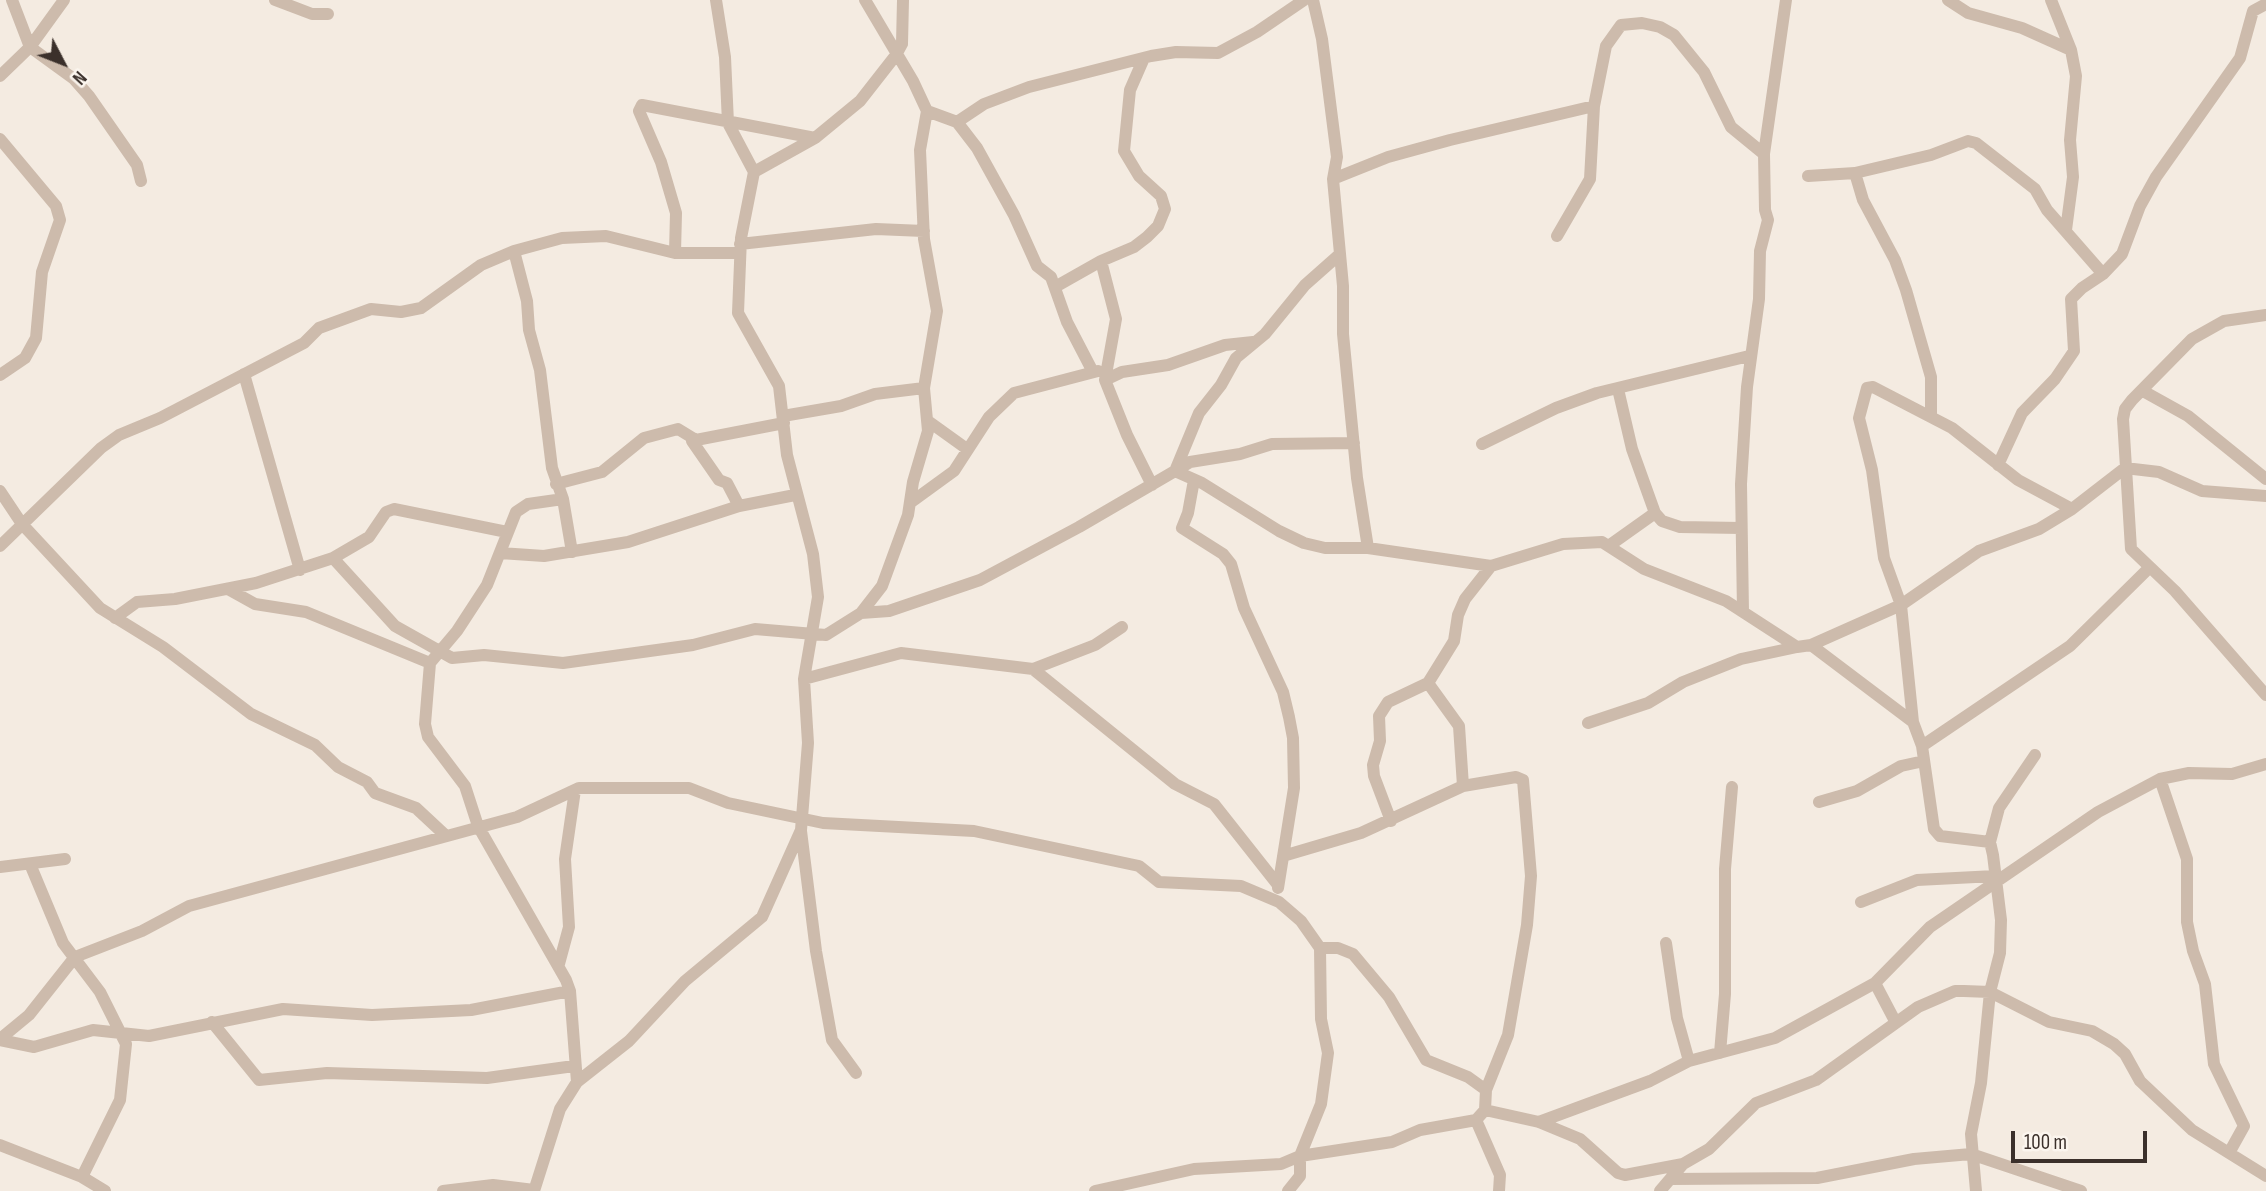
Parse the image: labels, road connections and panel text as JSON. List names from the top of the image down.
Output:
{
  "scale_bar": "100 m",
  "north": "bottom right"
}
